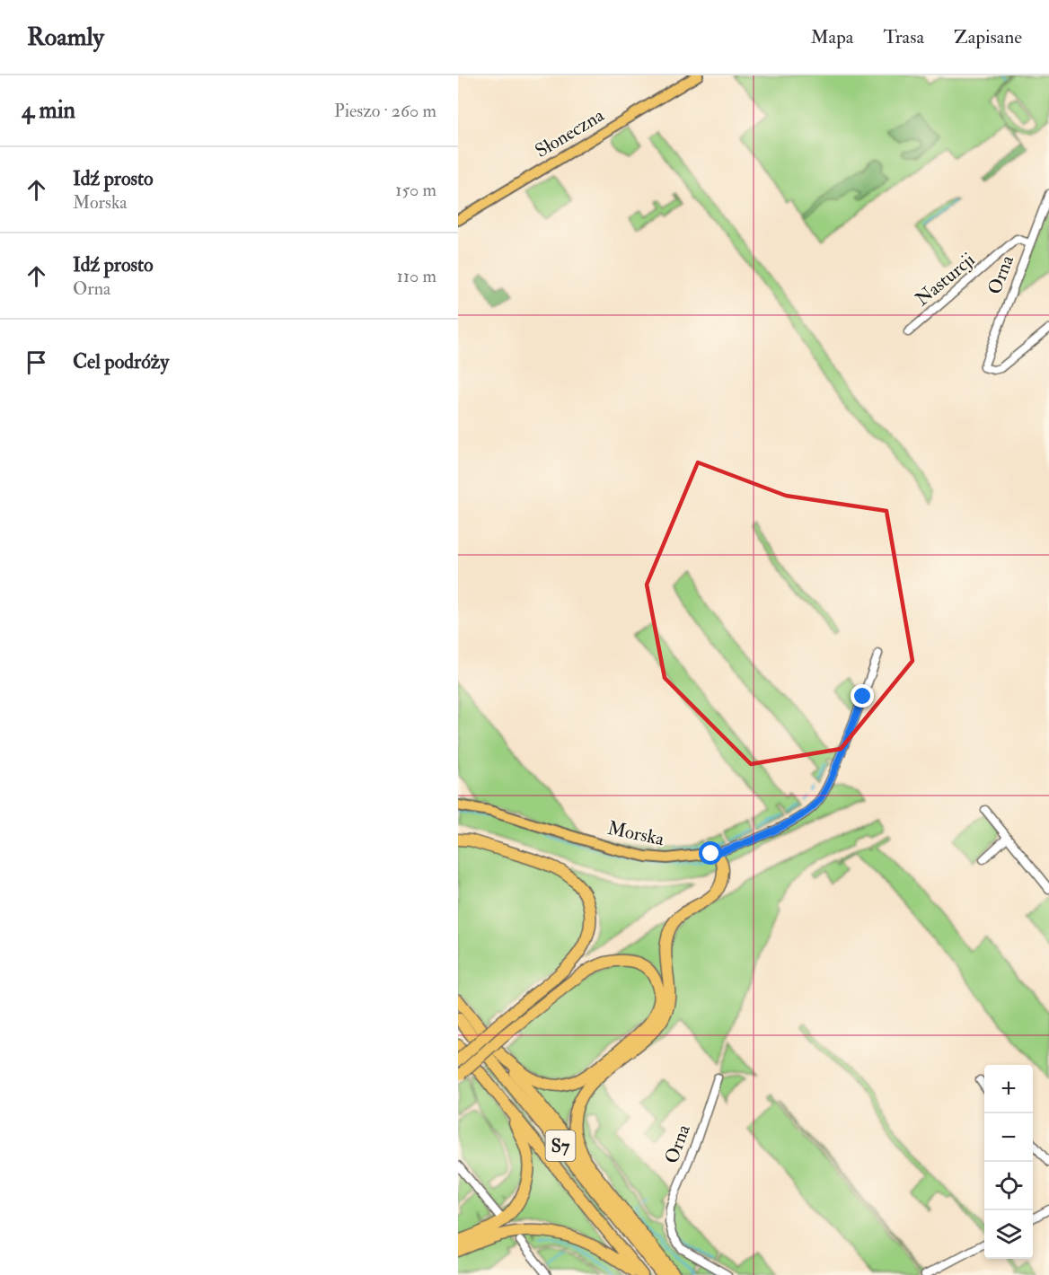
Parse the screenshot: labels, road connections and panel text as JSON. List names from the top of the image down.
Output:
{
  "streets": {
    "highway": ["S7"],
    "main road": ["Słoneczna", "Morska"],
    "street": ["Orna", "Nasturcji"]
  },
  "crossings": [
    ["Orna", "Nasturcji"]
  ],
  "page": {
    "header": "Roamly",
    "nav": ["Mapa", "Trasa", "Zapisane"],
    "heading": ["4 min", "Pieszo · 260 m"],
    "list": [
      ["Idź prosto", "Morska", "150 m"],
      ["Idź prosto", "Orna", "110 m"],
      "Cel podróży"
    ],
    "map_buttons": ["+", "−"]
  }
}
